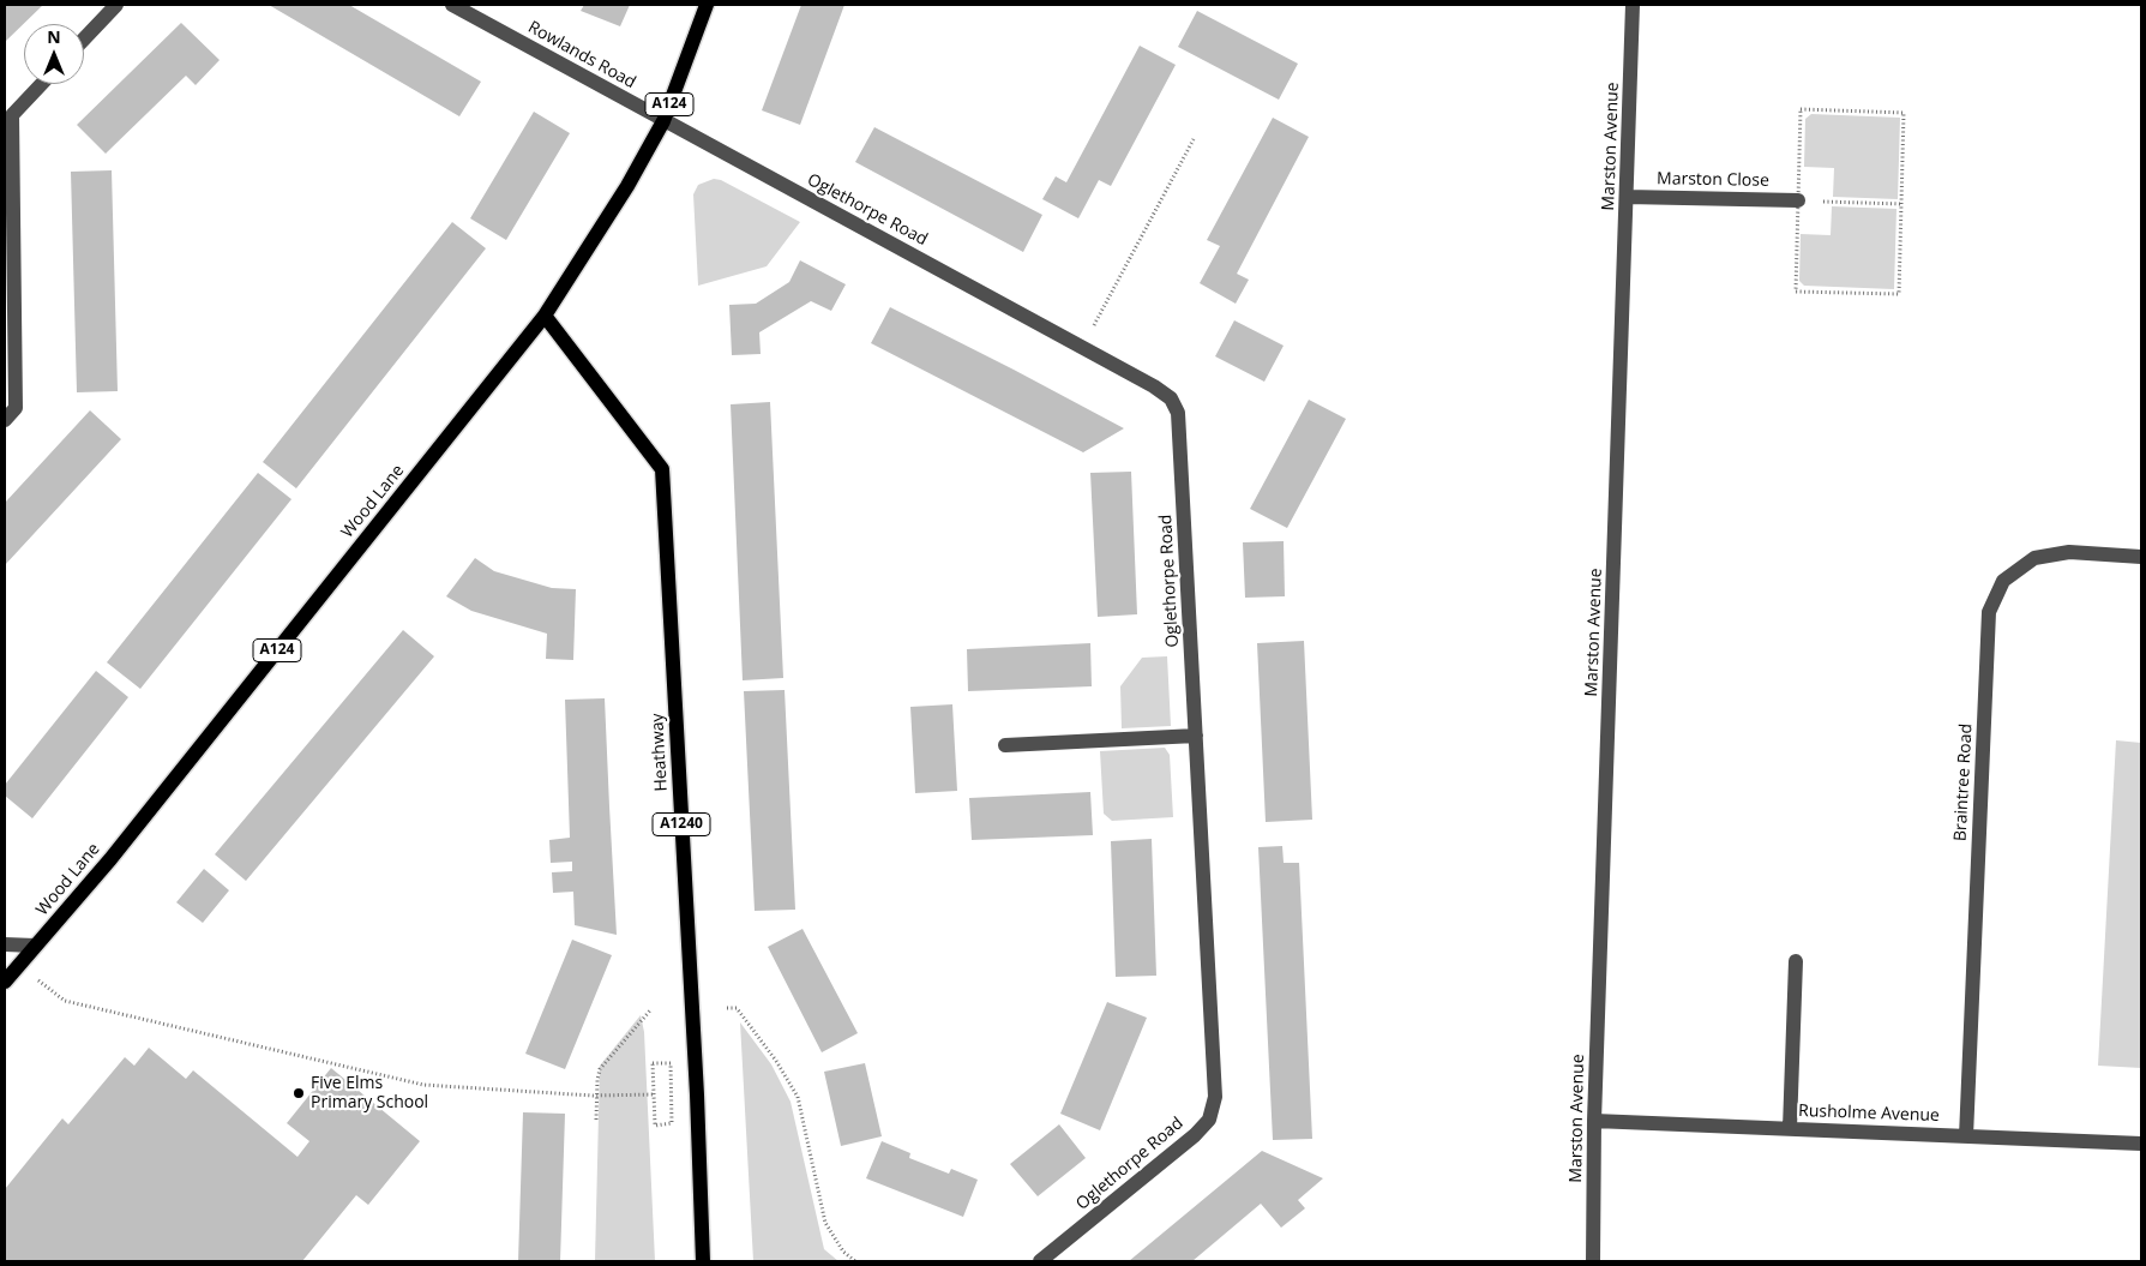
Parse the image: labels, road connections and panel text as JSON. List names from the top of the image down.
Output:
{
  "streets": {
    "main road": [
      "A124",
      "Wood Lane",
      "Heathway",
      "A1240"
    ],
    "street": [
      "Rowlands Road",
      "Marston Avenue",
      "Marston Close",
      "Oglethorpe Road",
      "Braintree Road",
      "Rusholme Avenue"
    ]
  },
  "crossings": [
    ["Rowlands Road", "Oglethorpe Road"],
    ["Rowlands Road", "Wood Lane"],
    ["Marston Avenue", "Marston Close"],
    ["Marston Avenue", "Rusholme Avenue"],
    ["Oglethorpe Road", "Wood Lane"],
    ["Wood Lane", "Heathway"],
    ["Braintree Road", "Rusholme Avenue"]
  ],
  "places": ["Five Elms Primary School"],
  "north": "top"
}
